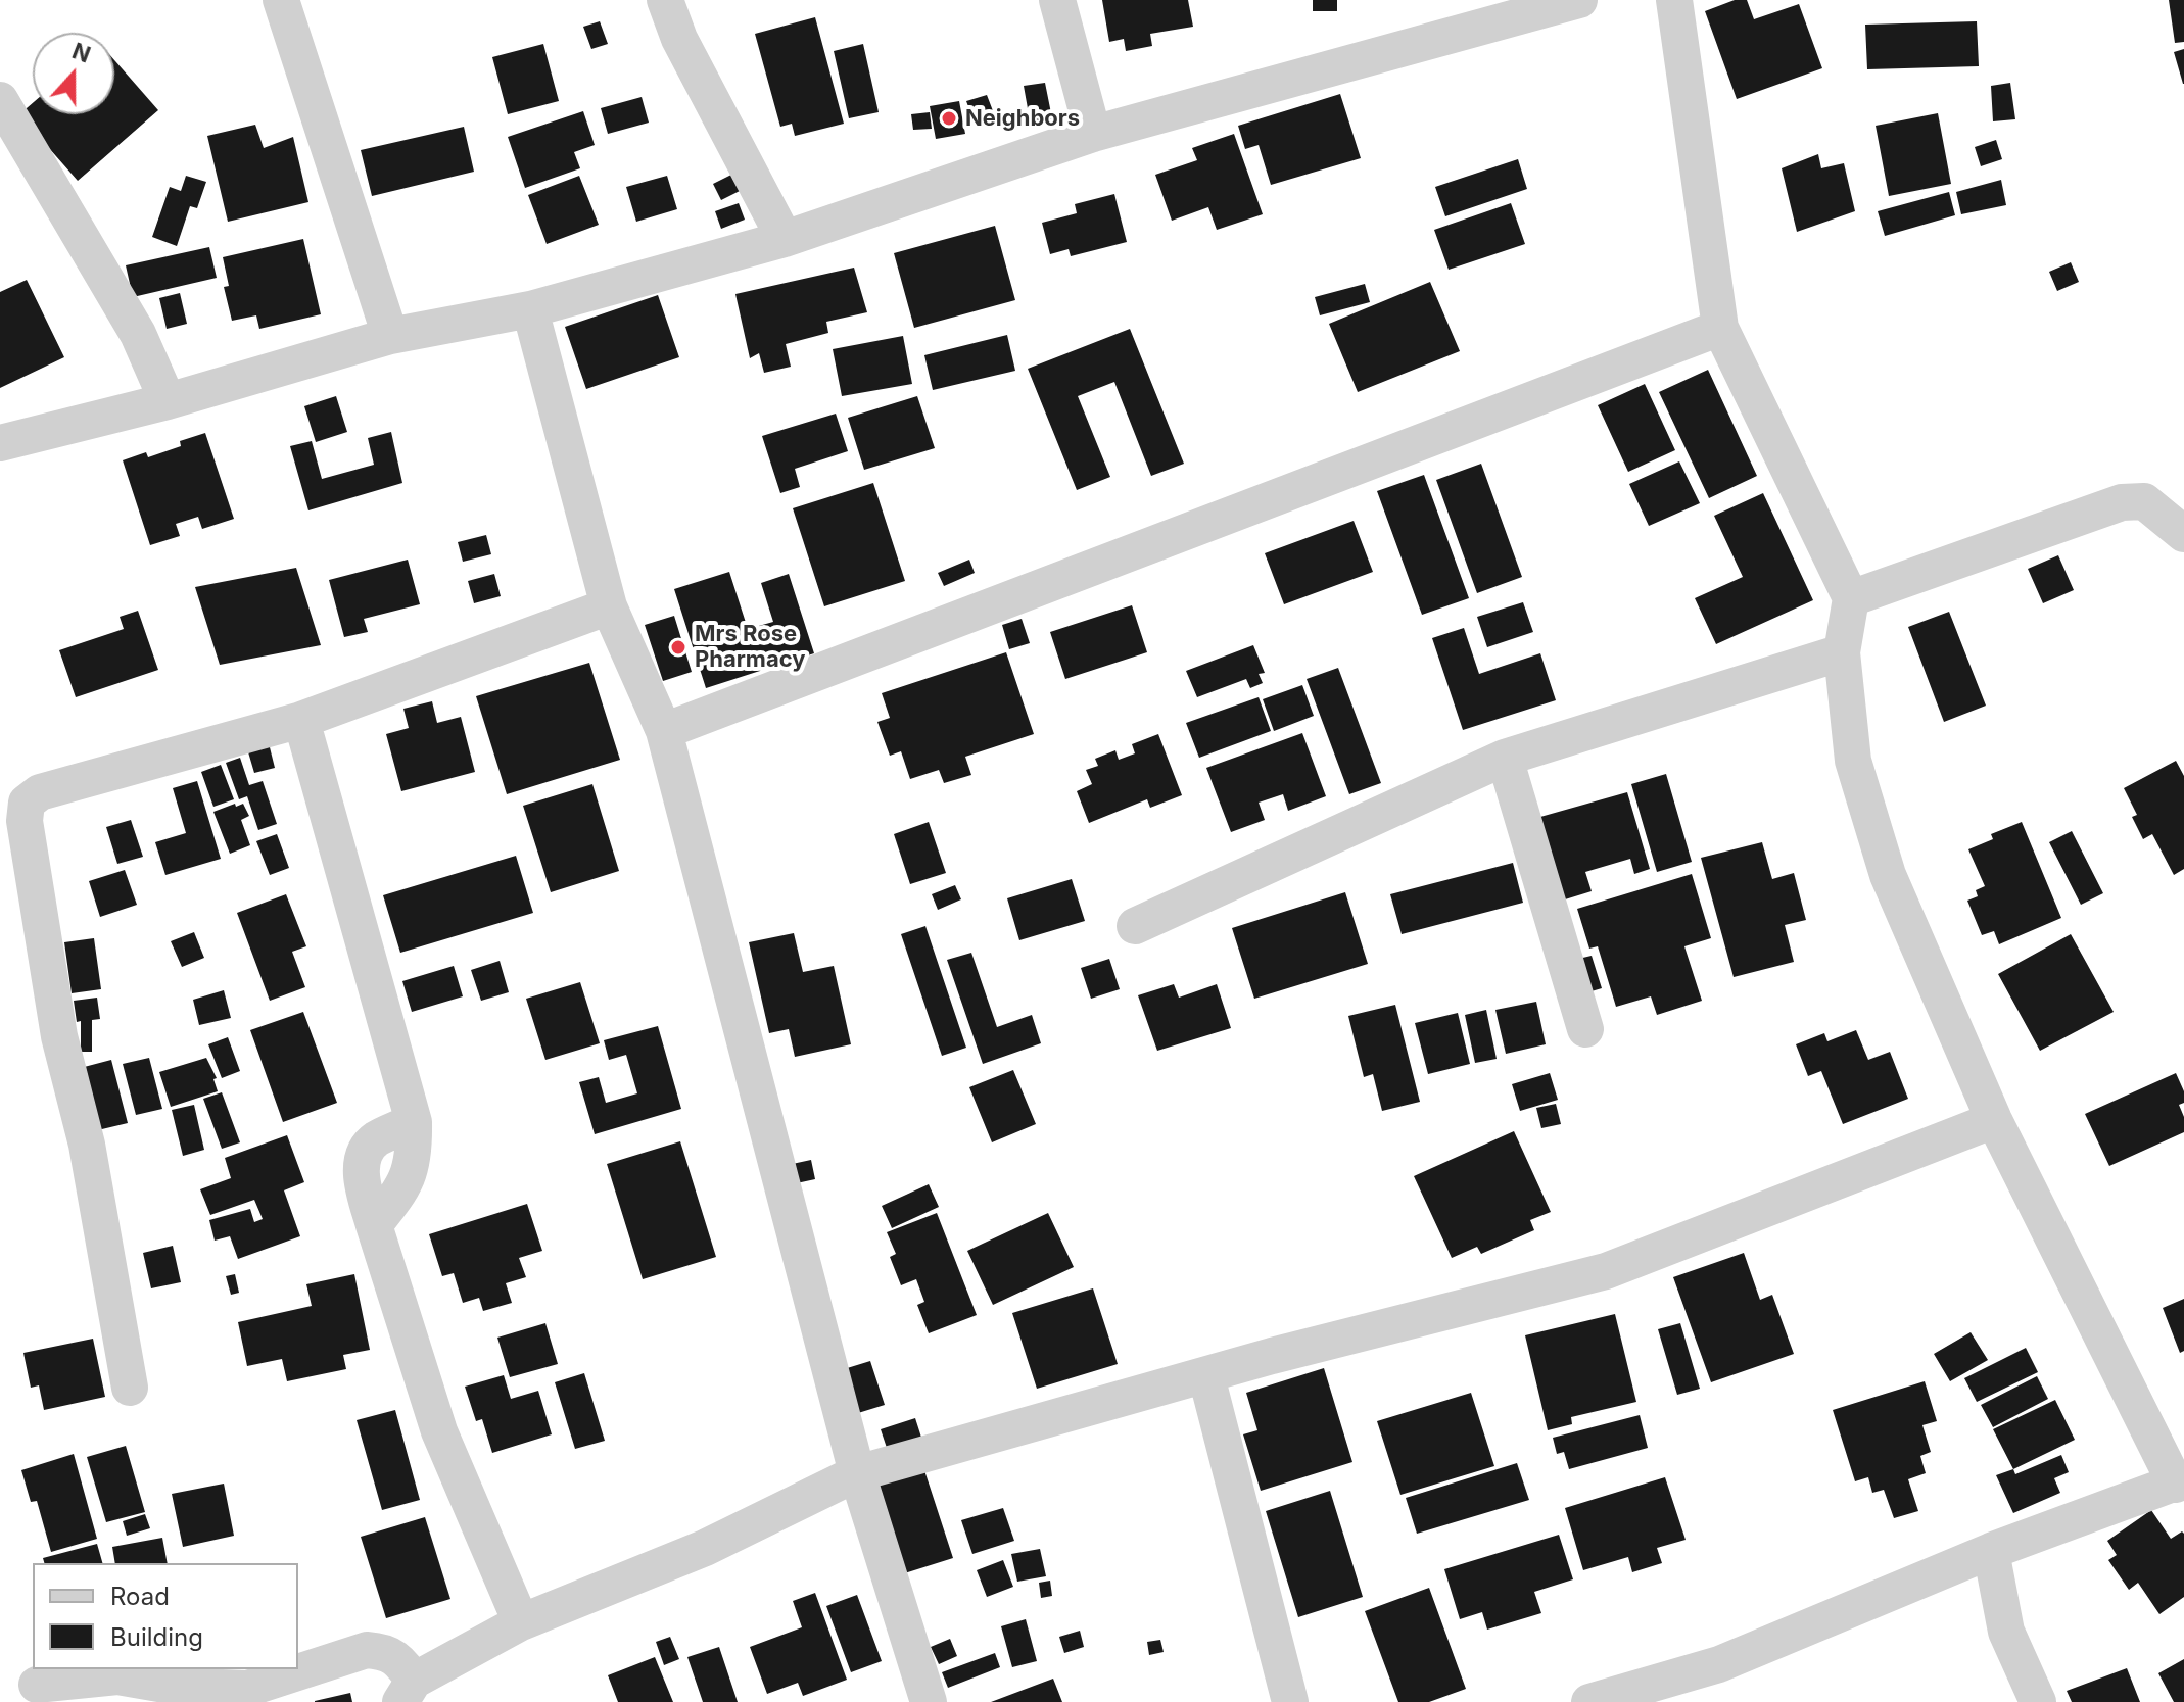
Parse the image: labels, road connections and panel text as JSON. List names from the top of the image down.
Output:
{
  "places": ["Neighbors", "Mrs Rose Pharmacy"],
  "legend": ["Road", "Building"],
  "north": "top"
}
